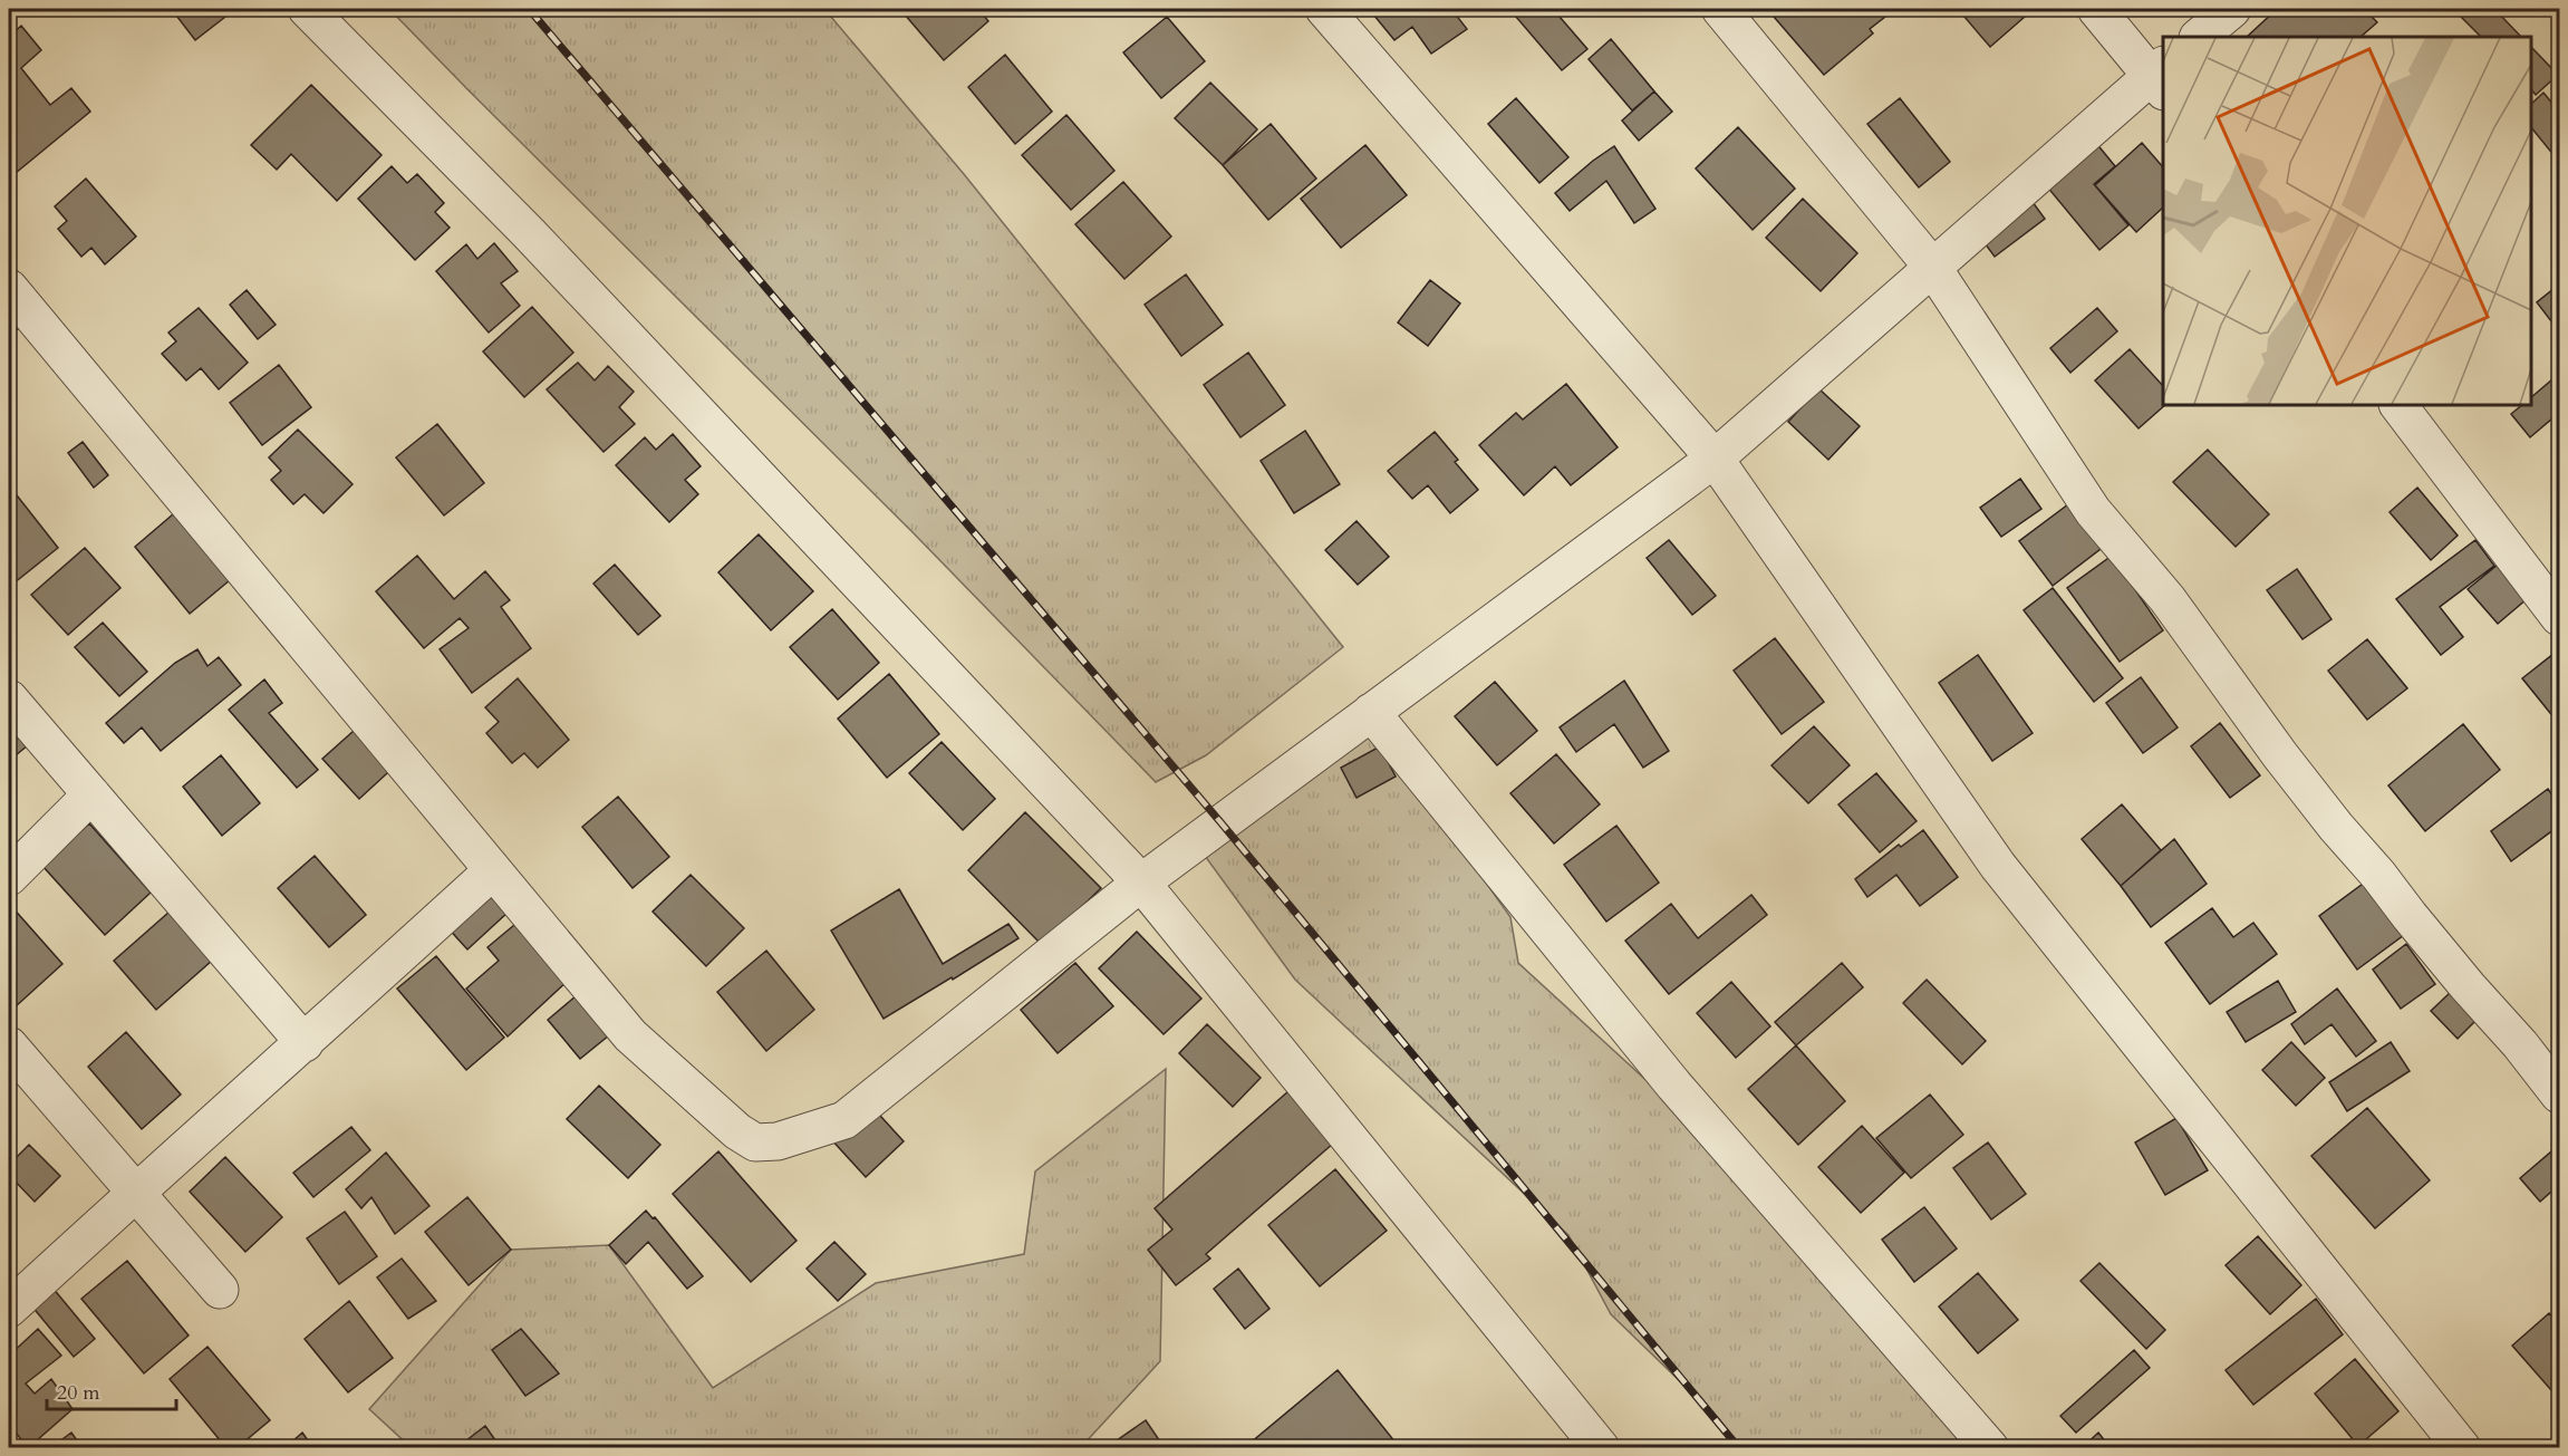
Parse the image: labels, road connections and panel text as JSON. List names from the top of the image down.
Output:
{
  "scale_bar": "20 m"
}
